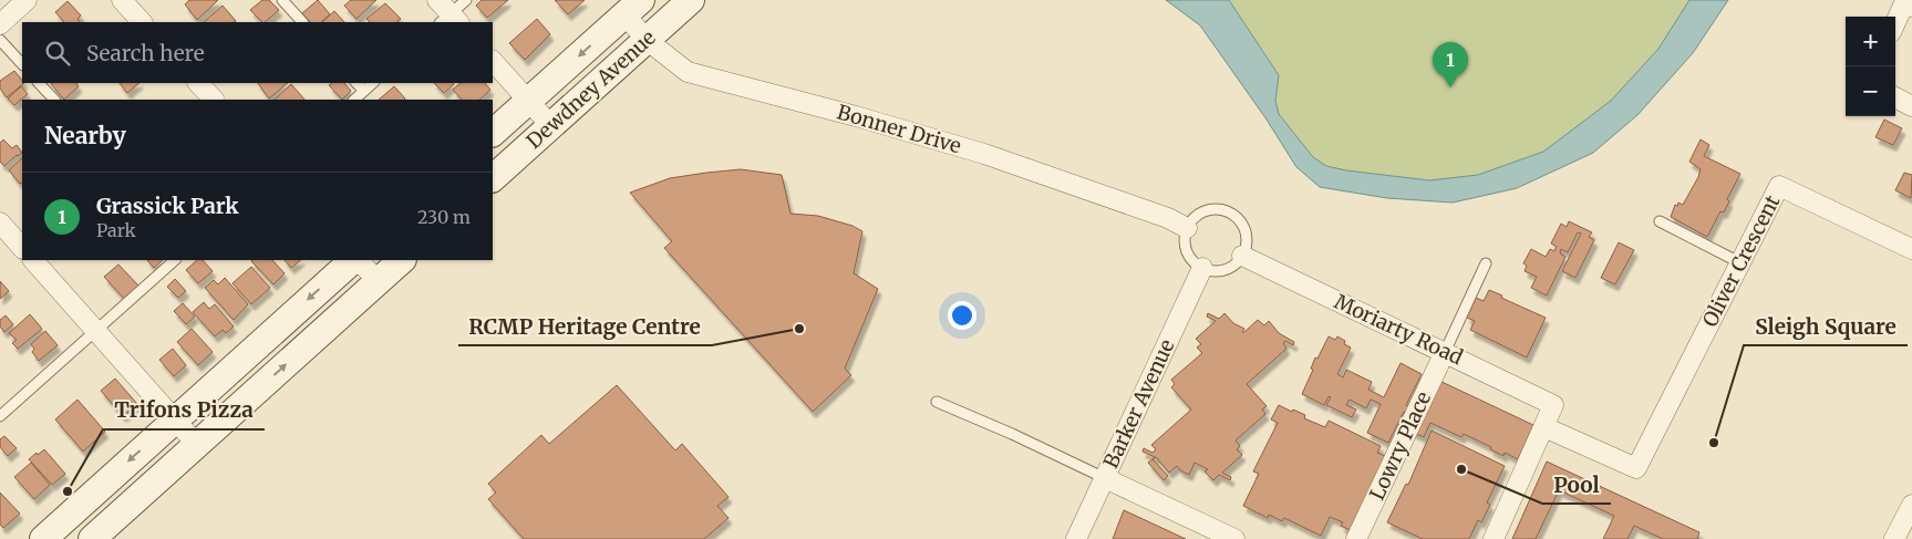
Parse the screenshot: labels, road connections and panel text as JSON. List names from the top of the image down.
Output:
{
  "streets": {
    "main road": ["Dewdney Avenue"],
    "street": [
      "Bonner Drive",
      "Oliver Crescent",
      "Moriarty Road",
      "Barker Avenue",
      "Lowry Place"
    ]
  },
  "crossings": [
    ["Dewdney Avenue", "Bonner Drive"],
    ["Bonner Drive", "Moriarty Road"],
    ["Bonner Drive", "Barker Avenue"],
    ["Oliver Crescent", "Moriarty Road"],
    ["Moriarty Road", "Barker Avenue"],
    ["Moriarty Road", "Lowry Place"]
  ],
  "places": [
    "RCMP Heritage Centre",
    "Sleigh Square",
    "Pool",
    "Trifons Pizza"
  ],
  "page": {
    "map_buttons": ["+", "−"],
    "search": "Search here",
    "pins": "1",
    "heading": "Nearby",
    "list": [
      {
        "mark": "1",
        "name": "Grassick Park",
        "note": "Park",
        "value": "230 m"
      }
    ]
  }
}
